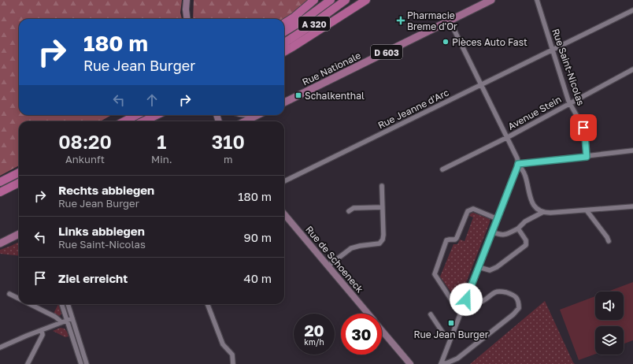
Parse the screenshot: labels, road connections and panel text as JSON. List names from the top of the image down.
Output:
{
  "streets": {
    "highway": ["A 320"],
    "main road": ["D 603", "Rue Nationale", "Rue de Schoeneck"],
    "street": ["Rue Saint-Nicolas", "Rue Jeanne d'Arc", "Avenue Stein"]
  },
  "crossings": [
    ["Rue Saint-Nicolas", "Rue Jeanne d'Arc"],
    ["Rue Saint-Nicolas", "Avenue Stein"]
  ],
  "places": {
    "health": ["Pharmacie Breme d'Or"],
    "other": ["Pièces Auto Fast"],
    "transit": ["Schalkenthal", "Rue Jean Burger"]
  },
  "page": {
    "turn": ["180 m", "Rue Jean Burger"],
    "eta": [
      "08:20",
      "Ankunft",
      "1",
      "Min.",
      "310",
      "m"
    ],
    "list": [
      {
        "name": "Rechts abbiegen",
        "note": "Rue Jean Burger",
        "value": "180 m"
      },
      {
        "name": "Links abbiegen",
        "note": "Rue Saint-Nicolas",
        "value": "90 m"
      },
      {
        "name": "Ziel erreicht",
        "value": "40 m"
      }
    ],
    "speed": "20 km/h",
    "limit": "30"
  }
}
